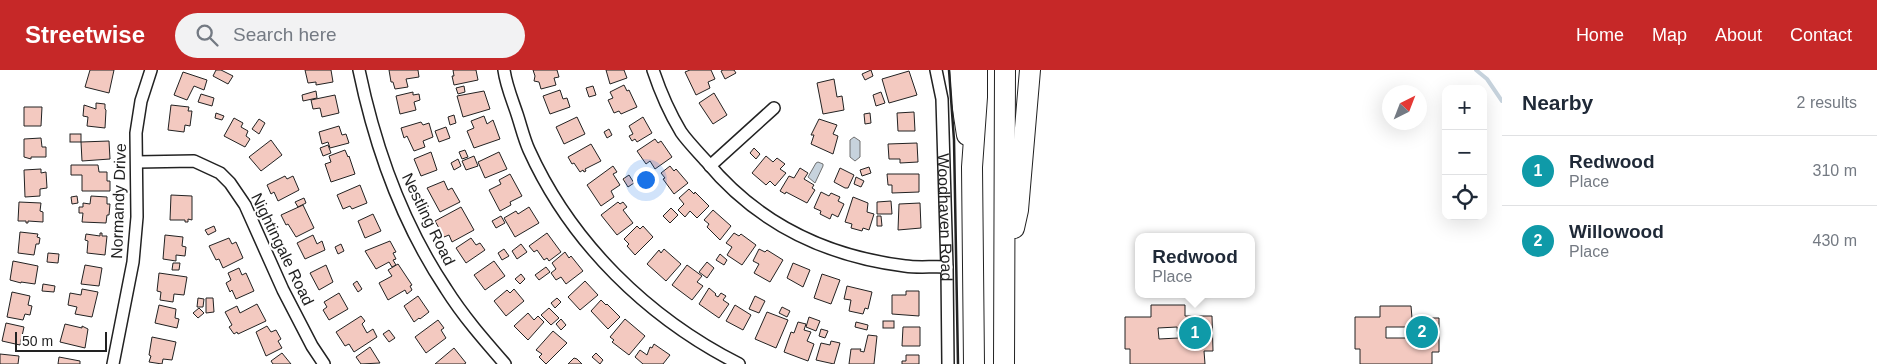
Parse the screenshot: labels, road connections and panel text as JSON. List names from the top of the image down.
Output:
{
  "streets": {
    "highway": ["Woodhaven Road"],
    "street": ["Normandy Drive", "Nestling Road", "Nightingale Road"]
  },
  "crossings": [
    ["Normandy Drive", "Nightingale Road"]
  ],
  "scale_bar": "50 m",
  "north": "top right",
  "page": {
    "header": "Streetwise",
    "search": "Search here",
    "nav": [
      "Home",
      "Map",
      "About",
      "Contact"
    ],
    "heading": ["Nearby", "2 results"],
    "map_buttons": ["+", "−"],
    "list": [
      {
        "mark": "1",
        "name": "Redwood",
        "note": "Place",
        "value": "310 m"
      },
      {
        "mark": "2",
        "name": "Willowood",
        "note": "Place",
        "value": "430 m"
      }
    ],
    "popup": ["Redwood", "Place"],
    "pins": ["2", "1"],
    "scale": "50 m"
  }
}
